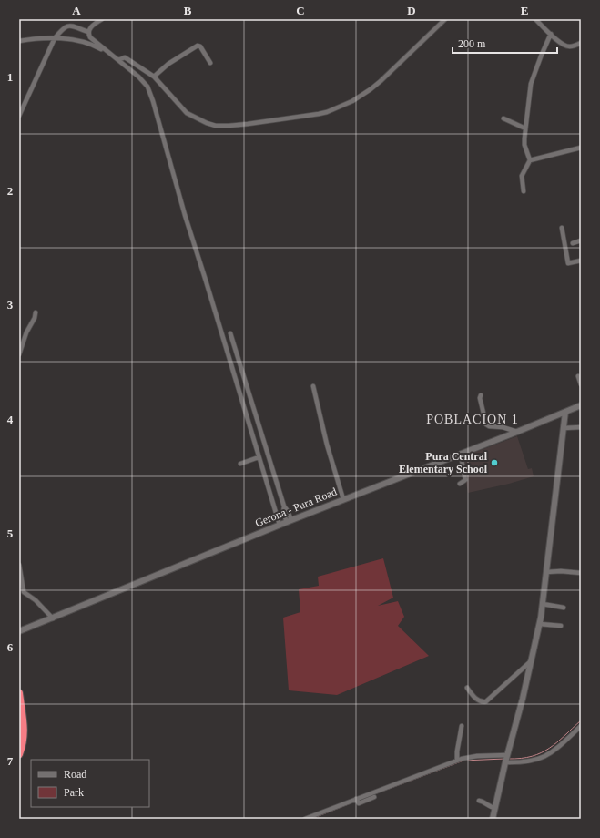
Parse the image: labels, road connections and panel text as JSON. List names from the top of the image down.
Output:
{
  "streets": {
    "main road": ["Gerona - Pura Road"]
  },
  "districts": ["POBLACION 1"],
  "places": ["Pura Central Elementary School"],
  "legend": ["Road", "Park"],
  "scale_bar": "200 m",
  "grid": {
    "columns": [
      "A",
      "B",
      "C",
      "D",
      "E"
    ],
    "rows": [
      "1",
      "2",
      "3",
      "4",
      "5",
      "6",
      "7"
    ]
  }
}
